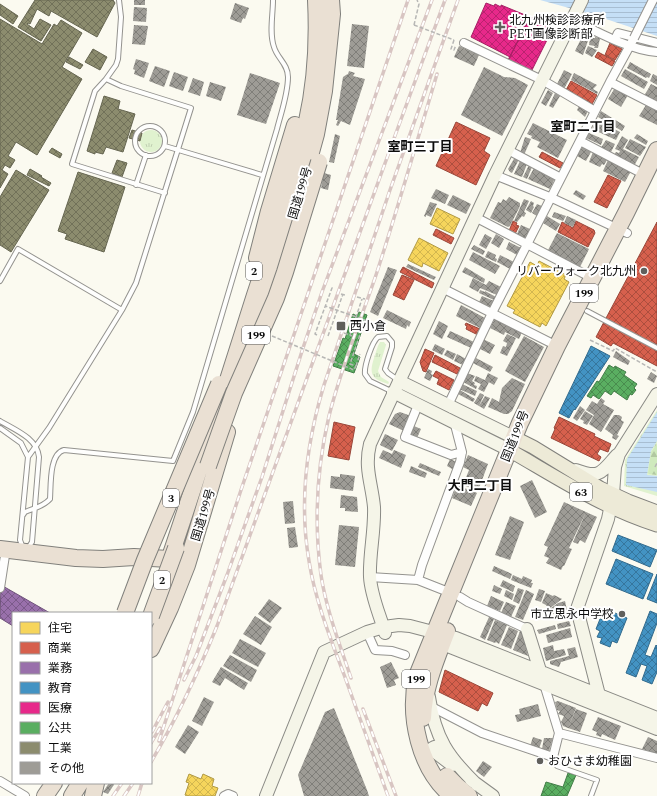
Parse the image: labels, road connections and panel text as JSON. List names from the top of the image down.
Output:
{
  "streets": {
    "highway": [
      "国道199号",
      "2",
      "199",
      "3"
    ],
    "main road": ["63"]
  },
  "crossings": [
    ["国道199号", "2"],
    ["国道199号", "63"],
    ["2", "3"]
  ],
  "districts": ["室町二丁目", "室町三丁目", "大門二丁目"],
  "places": {
    "health": ["北九州検診診療所 PET画像診断部"],
    "other": ["リバーウォーク北九州", "市立思永中学校", "おひさま幼稚園"],
    "transit": ["西小倉"]
  },
  "legend": [
    "住宅",
    "商業",
    "業務",
    "教育",
    "医療",
    "公共",
    "工業",
    "その他"
  ]
}
